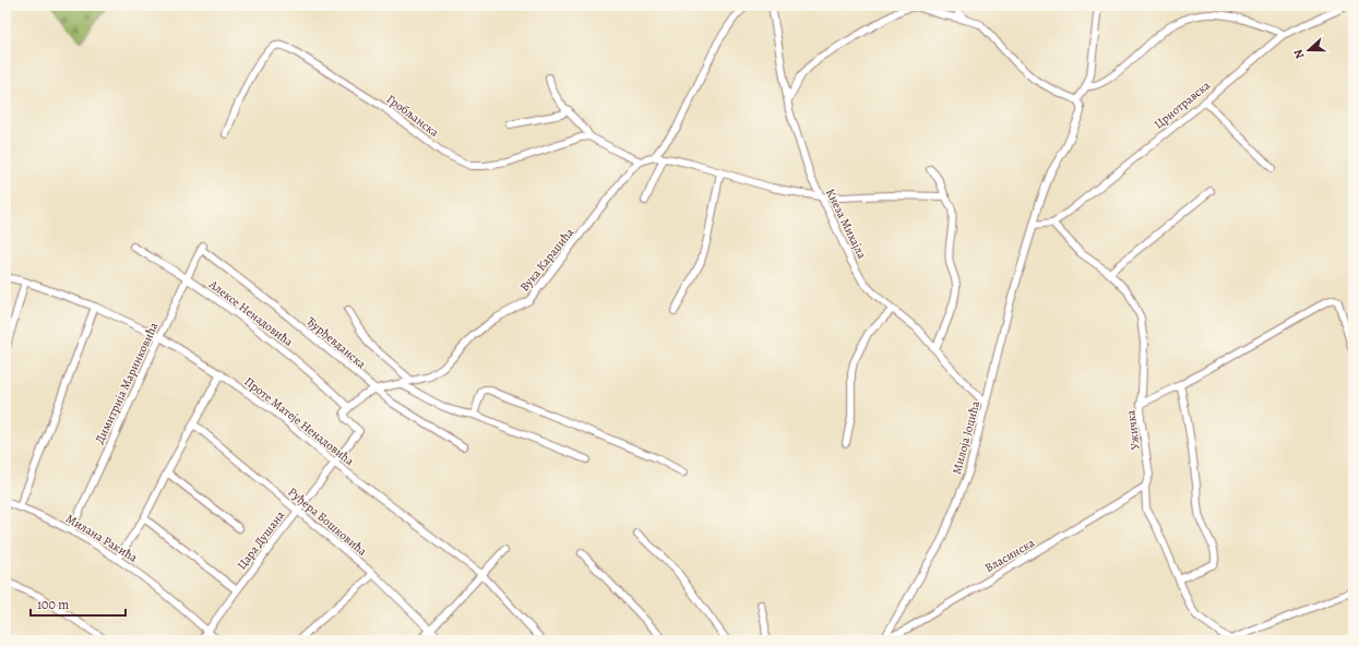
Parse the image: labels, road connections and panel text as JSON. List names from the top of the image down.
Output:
{
  "streets": {
    "street": [
      "Црнотравска",
      "Гробљанска",
      "Кнеза Михајла",
      "Вука Караџића",
      "Алексе Ненадовића",
      "Ђурђевданска",
      "Димитрија Маринковића",
      "Проте Матеје Ненадовића",
      "Ужичка",
      "Милоја Јоцића",
      "Руђера Бошковића",
      "Милана Ракића",
      "Цара Душана",
      "Власинска"
    ]
  },
  "crossings": [
    ["Црнотравска", "Ужичка"],
    ["Црнотравска", "Милоја Јоцића"],
    ["Кнеза Михајла", "Милоја Јоцића"],
    ["Вука Караџића", "Алексе Ненадовића"],
    ["Вука Караџића", "Ђурђевданска"],
    ["Вука Караџића", "Цара Душана"],
    ["Алексе Ненадовића", "Димитрија Маринковића"],
    ["Алексе Ненадовића", "Цара Душана"],
    ["Ђурђевданска", "Димитрија Маринковића"],
    ["Димитрија Маринковића", "Проте Матеје Ненадовића"],
    ["Димитрија Маринковића", "Милана Ракића"],
    ["Проте Матеје Ненадовића", "Цара Душана"],
    ["Ужичка", "Власинска"],
    ["Милоја Јоцића", "Власинска"],
    ["Руђера Бошковића", "Цара Душана"],
    ["Милана Ракића", "Цара Душана"]
  ],
  "scale_bar": "100 m",
  "north": "left"
}
